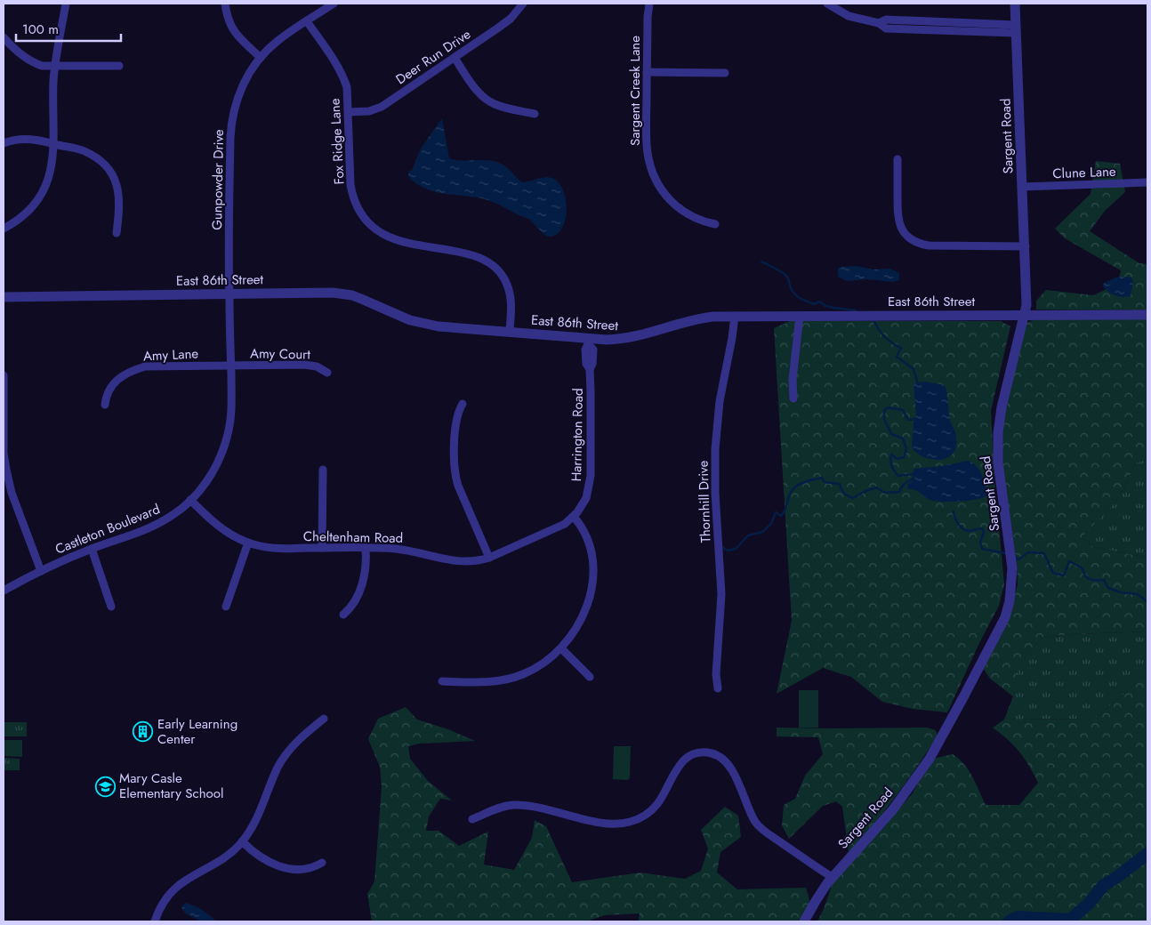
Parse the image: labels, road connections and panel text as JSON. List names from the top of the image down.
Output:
{
  "streets": {
    "street": [
      "Deer Run Drive",
      "Sargent Creek Lane",
      "Sargent Road",
      "Fox Ridge Lane",
      "Clune Lane",
      "Gunpowder Drive",
      "East 86th Street",
      "Amy Court",
      "Amy Lane",
      "Harrington Road",
      "Thornhill Drive",
      "Castleton Boulevard",
      "Cheltenham Road"
    ]
  },
  "crossings": [
    ["Deer Run Drive", "Fox Ridge Lane"],
    ["Sargent Road", "Clune Lane"],
    ["Sargent Road", "East 86th Street"],
    ["Fox Ridge Lane", "Gunpowder Drive"],
    ["Fox Ridge Lane", "East 86th Street"],
    ["Gunpowder Drive", "East 86th Street"],
    ["Gunpowder Drive", "Castleton Boulevard"],
    ["East 86th Street", "Harrington Road"],
    ["East 86th Street", "Thornhill Drive"],
    ["East 86th Street", "Castleton Boulevard"],
    ["Amy Court", "Amy Lane"],
    ["Amy Court", "Castleton Boulevard"],
    ["Amy Lane", "Castleton Boulevard"],
    ["Harrington Road", "Cheltenham Road"],
    ["Castleton Boulevard", "Cheltenham Road"]
  ],
  "places": {
    "building": ["Early Learning Center"],
    "school or university": ["Mary Casle Elementary School"]
  },
  "scale_bar": "100 m"
}
